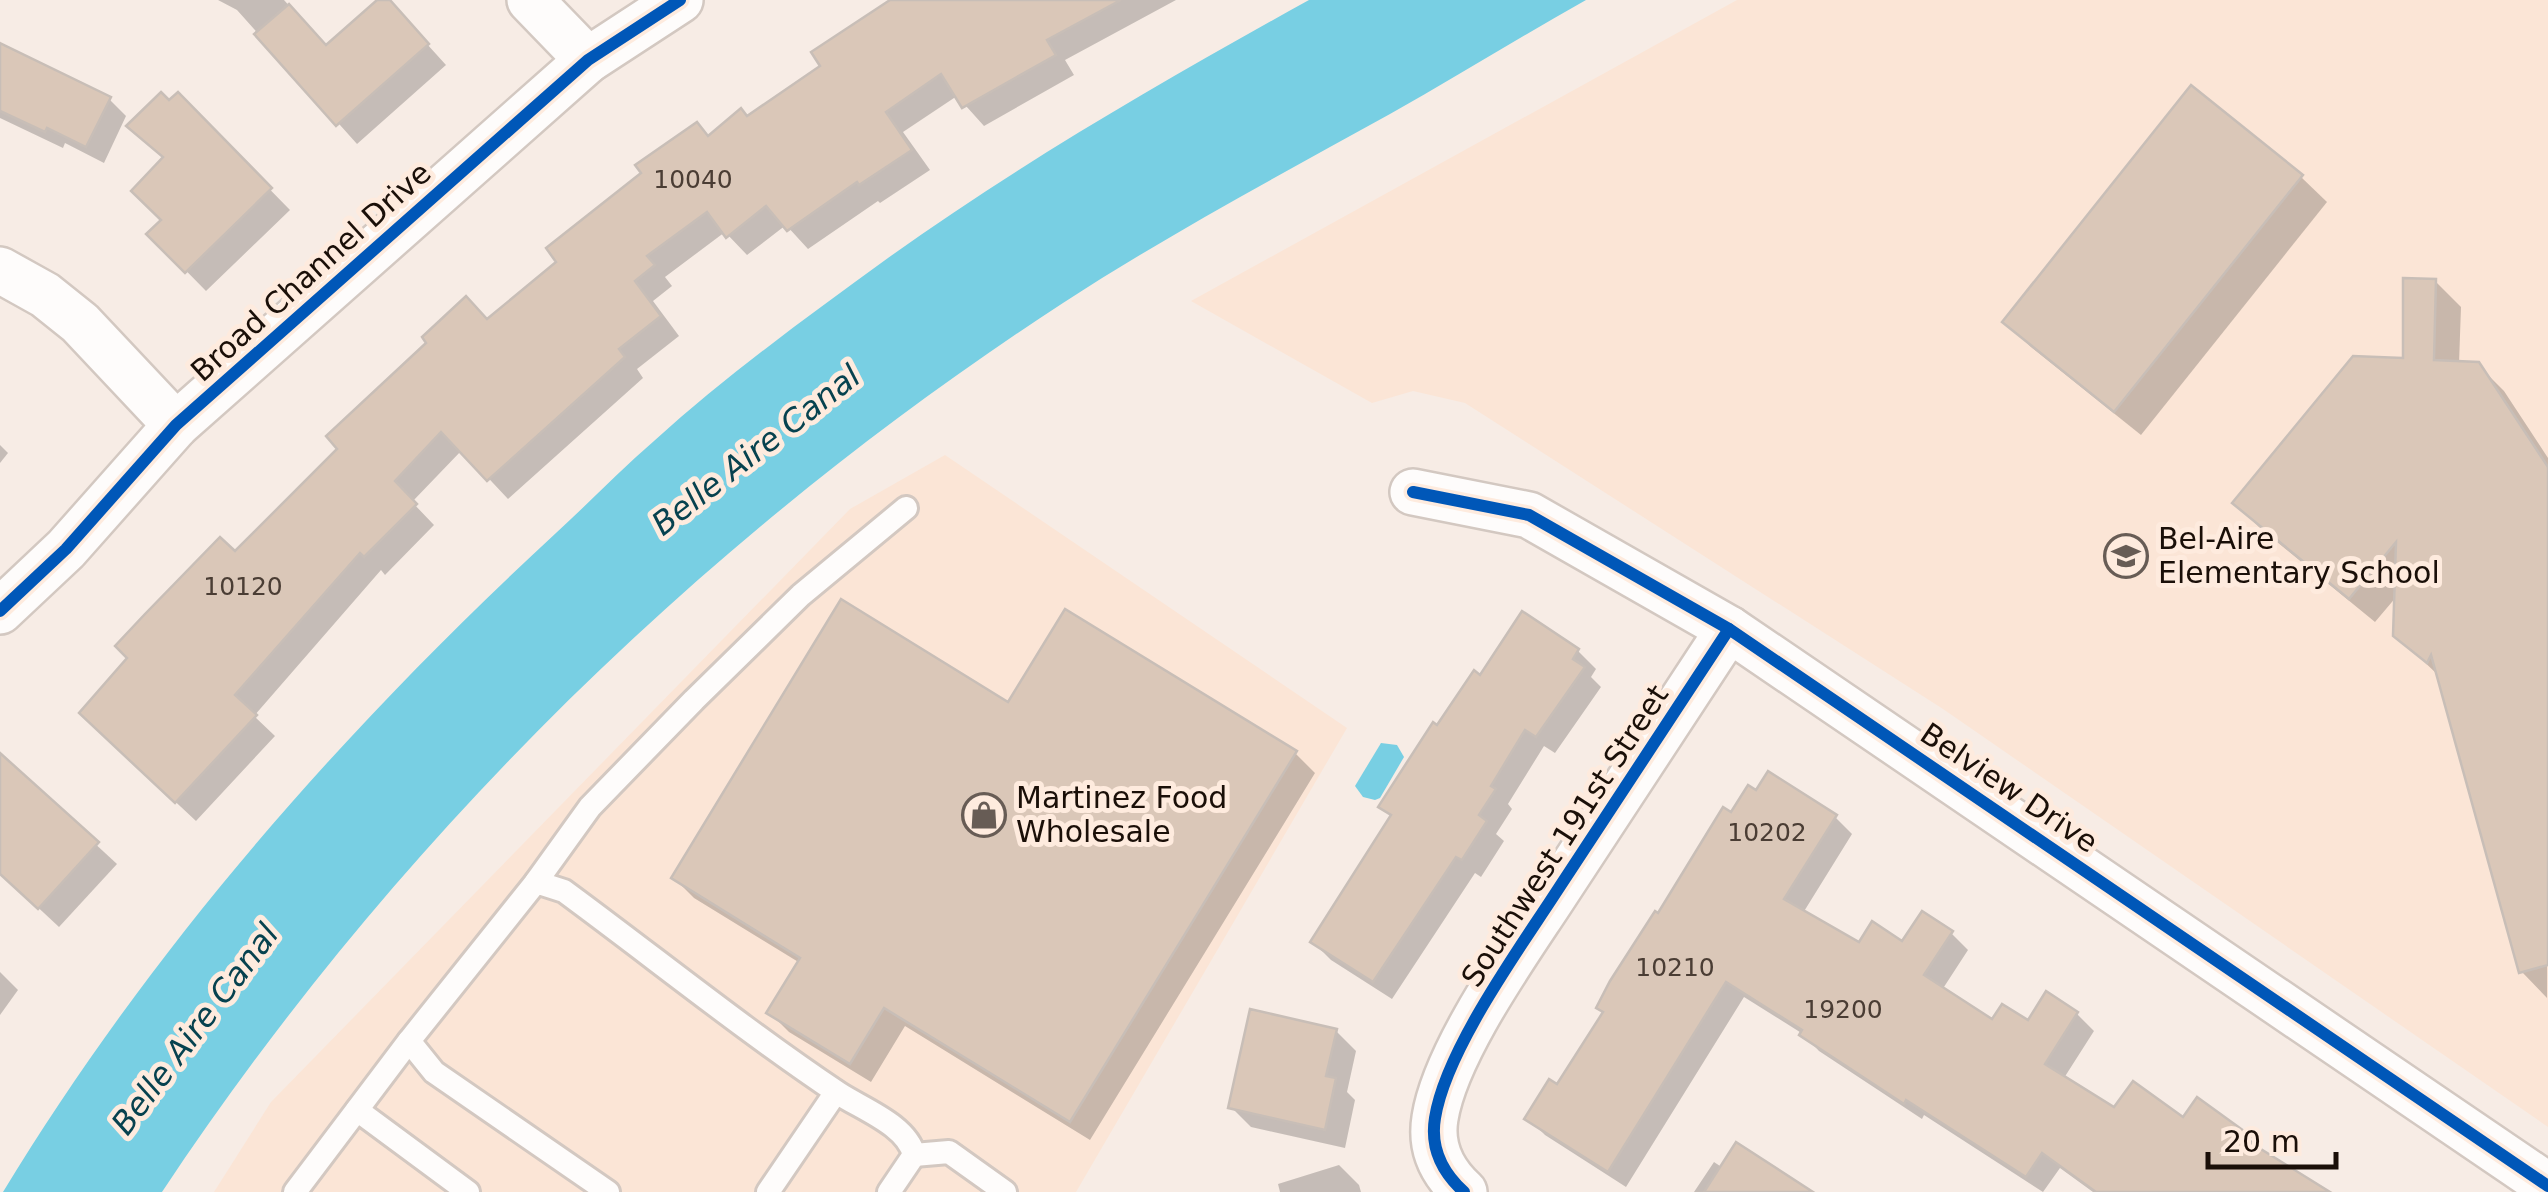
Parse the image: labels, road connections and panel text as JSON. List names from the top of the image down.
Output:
{
  "streets": {
    "street": ["Broad Channel Drive", "Belview Drive", "Southwest 191st Street"]
  },
  "crossings": [
    ["Belview Drive", "Southwest 191st Street"]
  ],
  "water": ["Belle Aire Canal"],
  "places": {
    "school or university": ["Bel-Aire Elementary School"],
    "shop": ["Martinez Food Wholesale"]
  },
  "house_numbers": [
    "10040",
    "10120",
    "10202",
    "10210",
    "19200"
  ],
  "scale_bar": "20 m"
}
